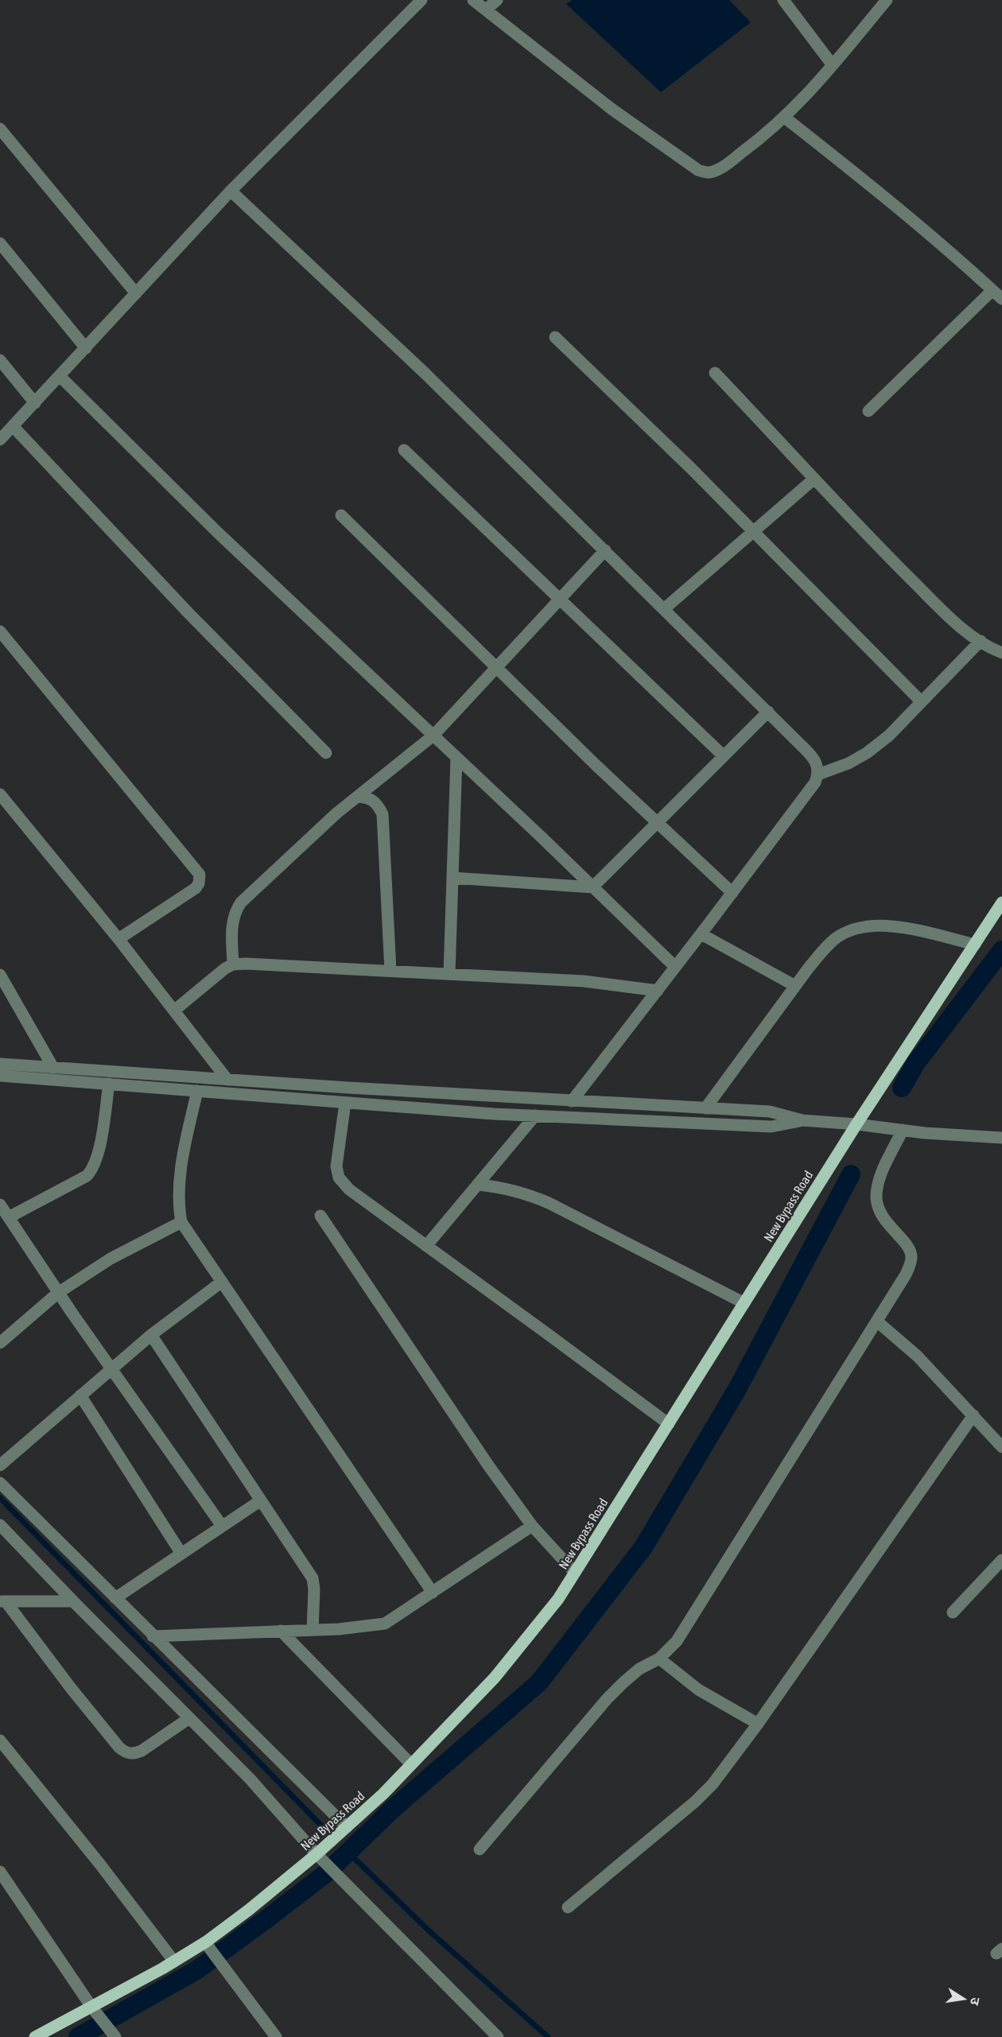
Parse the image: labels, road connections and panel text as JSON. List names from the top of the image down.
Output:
{
  "streets": {
    "main road": ["New Bypass Road"]
  },
  "north": "right"
}
